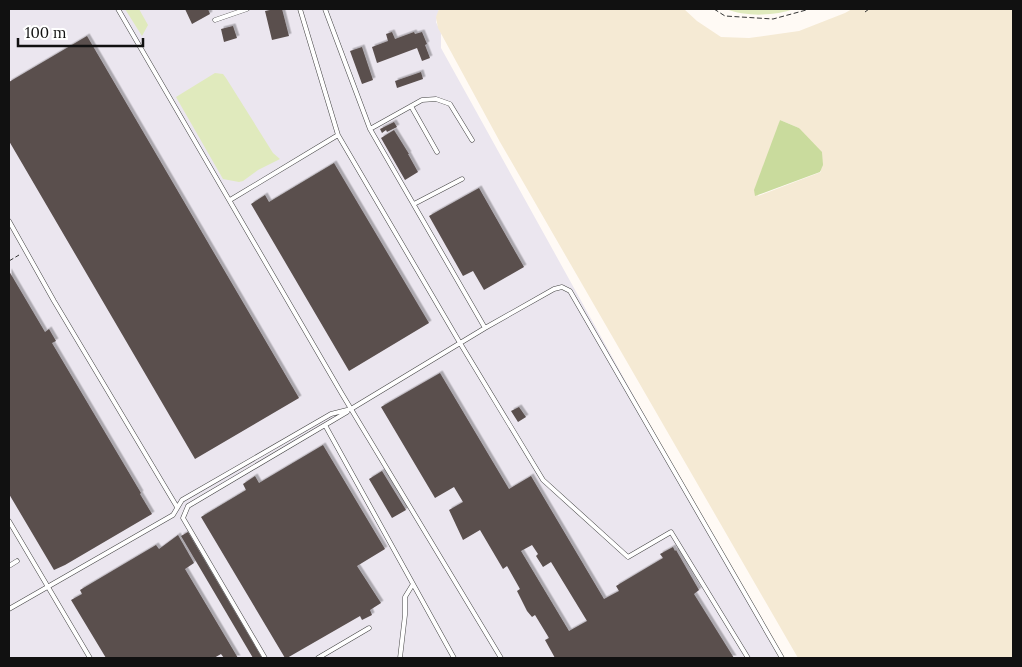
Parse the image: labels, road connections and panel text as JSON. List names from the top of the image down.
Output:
{
  "scale_bar": "100 m"
}
